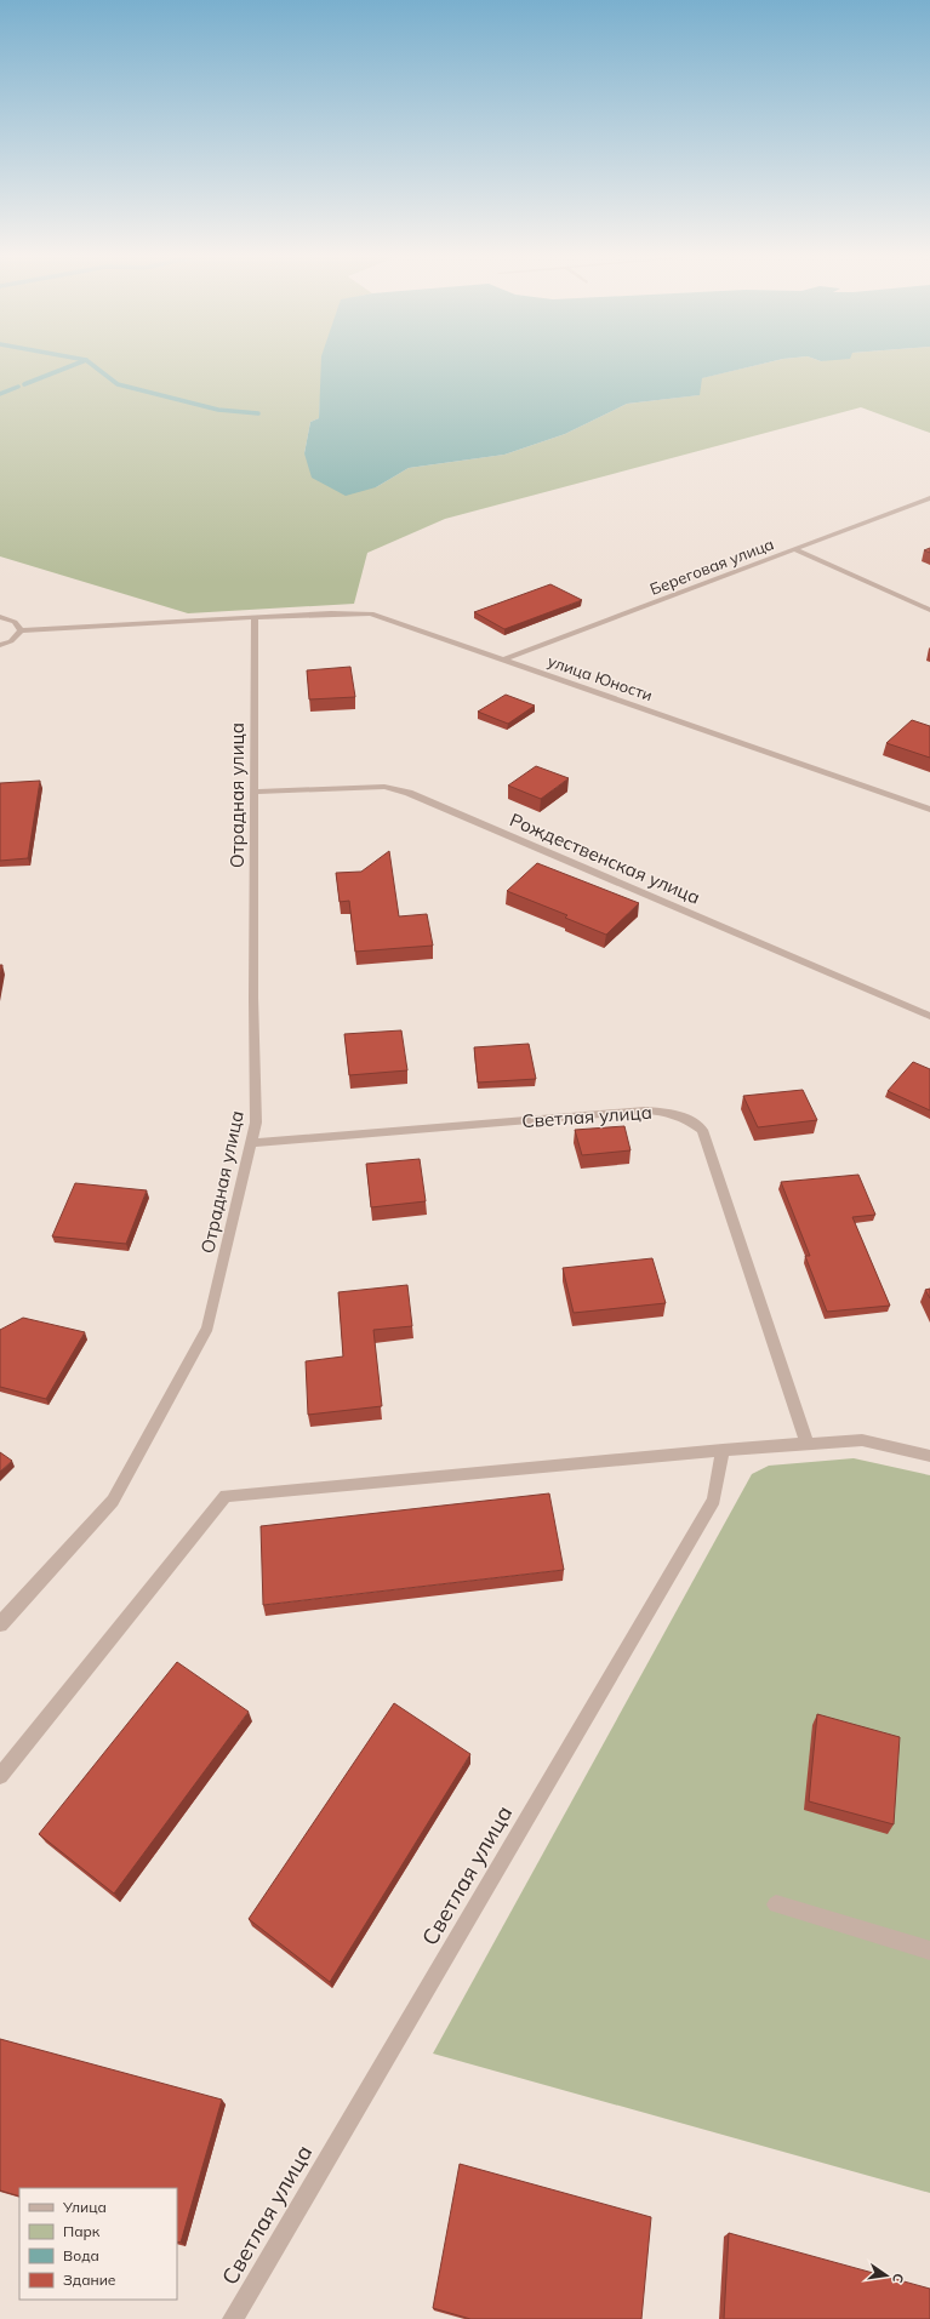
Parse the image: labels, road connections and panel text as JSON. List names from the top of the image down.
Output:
{
  "streets": {
    "street": [
      "Береговая улица",
      "улица Юности",
      "Отрадная улица",
      "Рождественская улица",
      "Светлая улица"
    ]
  },
  "crossings": [
    ["Береговая улица", "улица Юности"],
    ["улица Юности", "Отрадная улица"],
    ["Отрадная улица", "Рождественская улица"],
    ["Отрадная улица", "Светлая улица"]
  ],
  "legend": [
    "Улица",
    "Парк",
    "Вода",
    "Здание"
  ],
  "north": "right"
}
